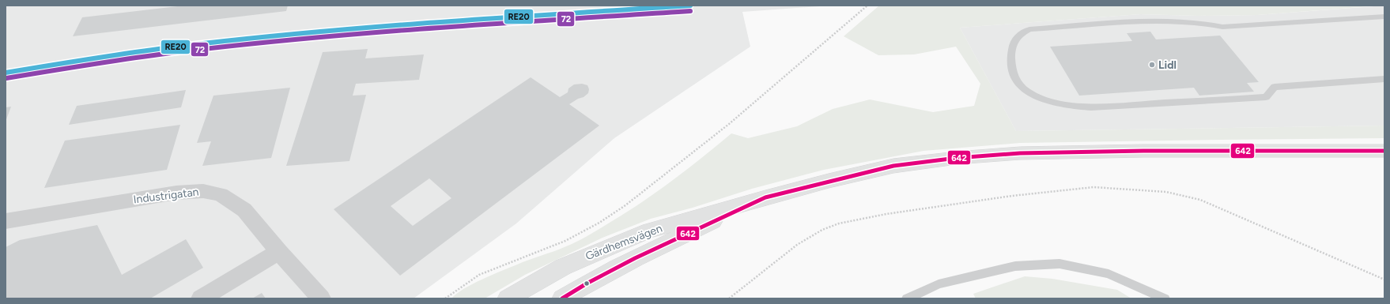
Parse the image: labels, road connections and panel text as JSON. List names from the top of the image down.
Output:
{
  "streets": {
    "main road": ["Gärdhemsvägen"],
    "street": ["Industrigatan"]
  },
  "places": ["Lidl"],
  "lines": ["transit line RE20", "transit line 72", "transit line 642"]
}
